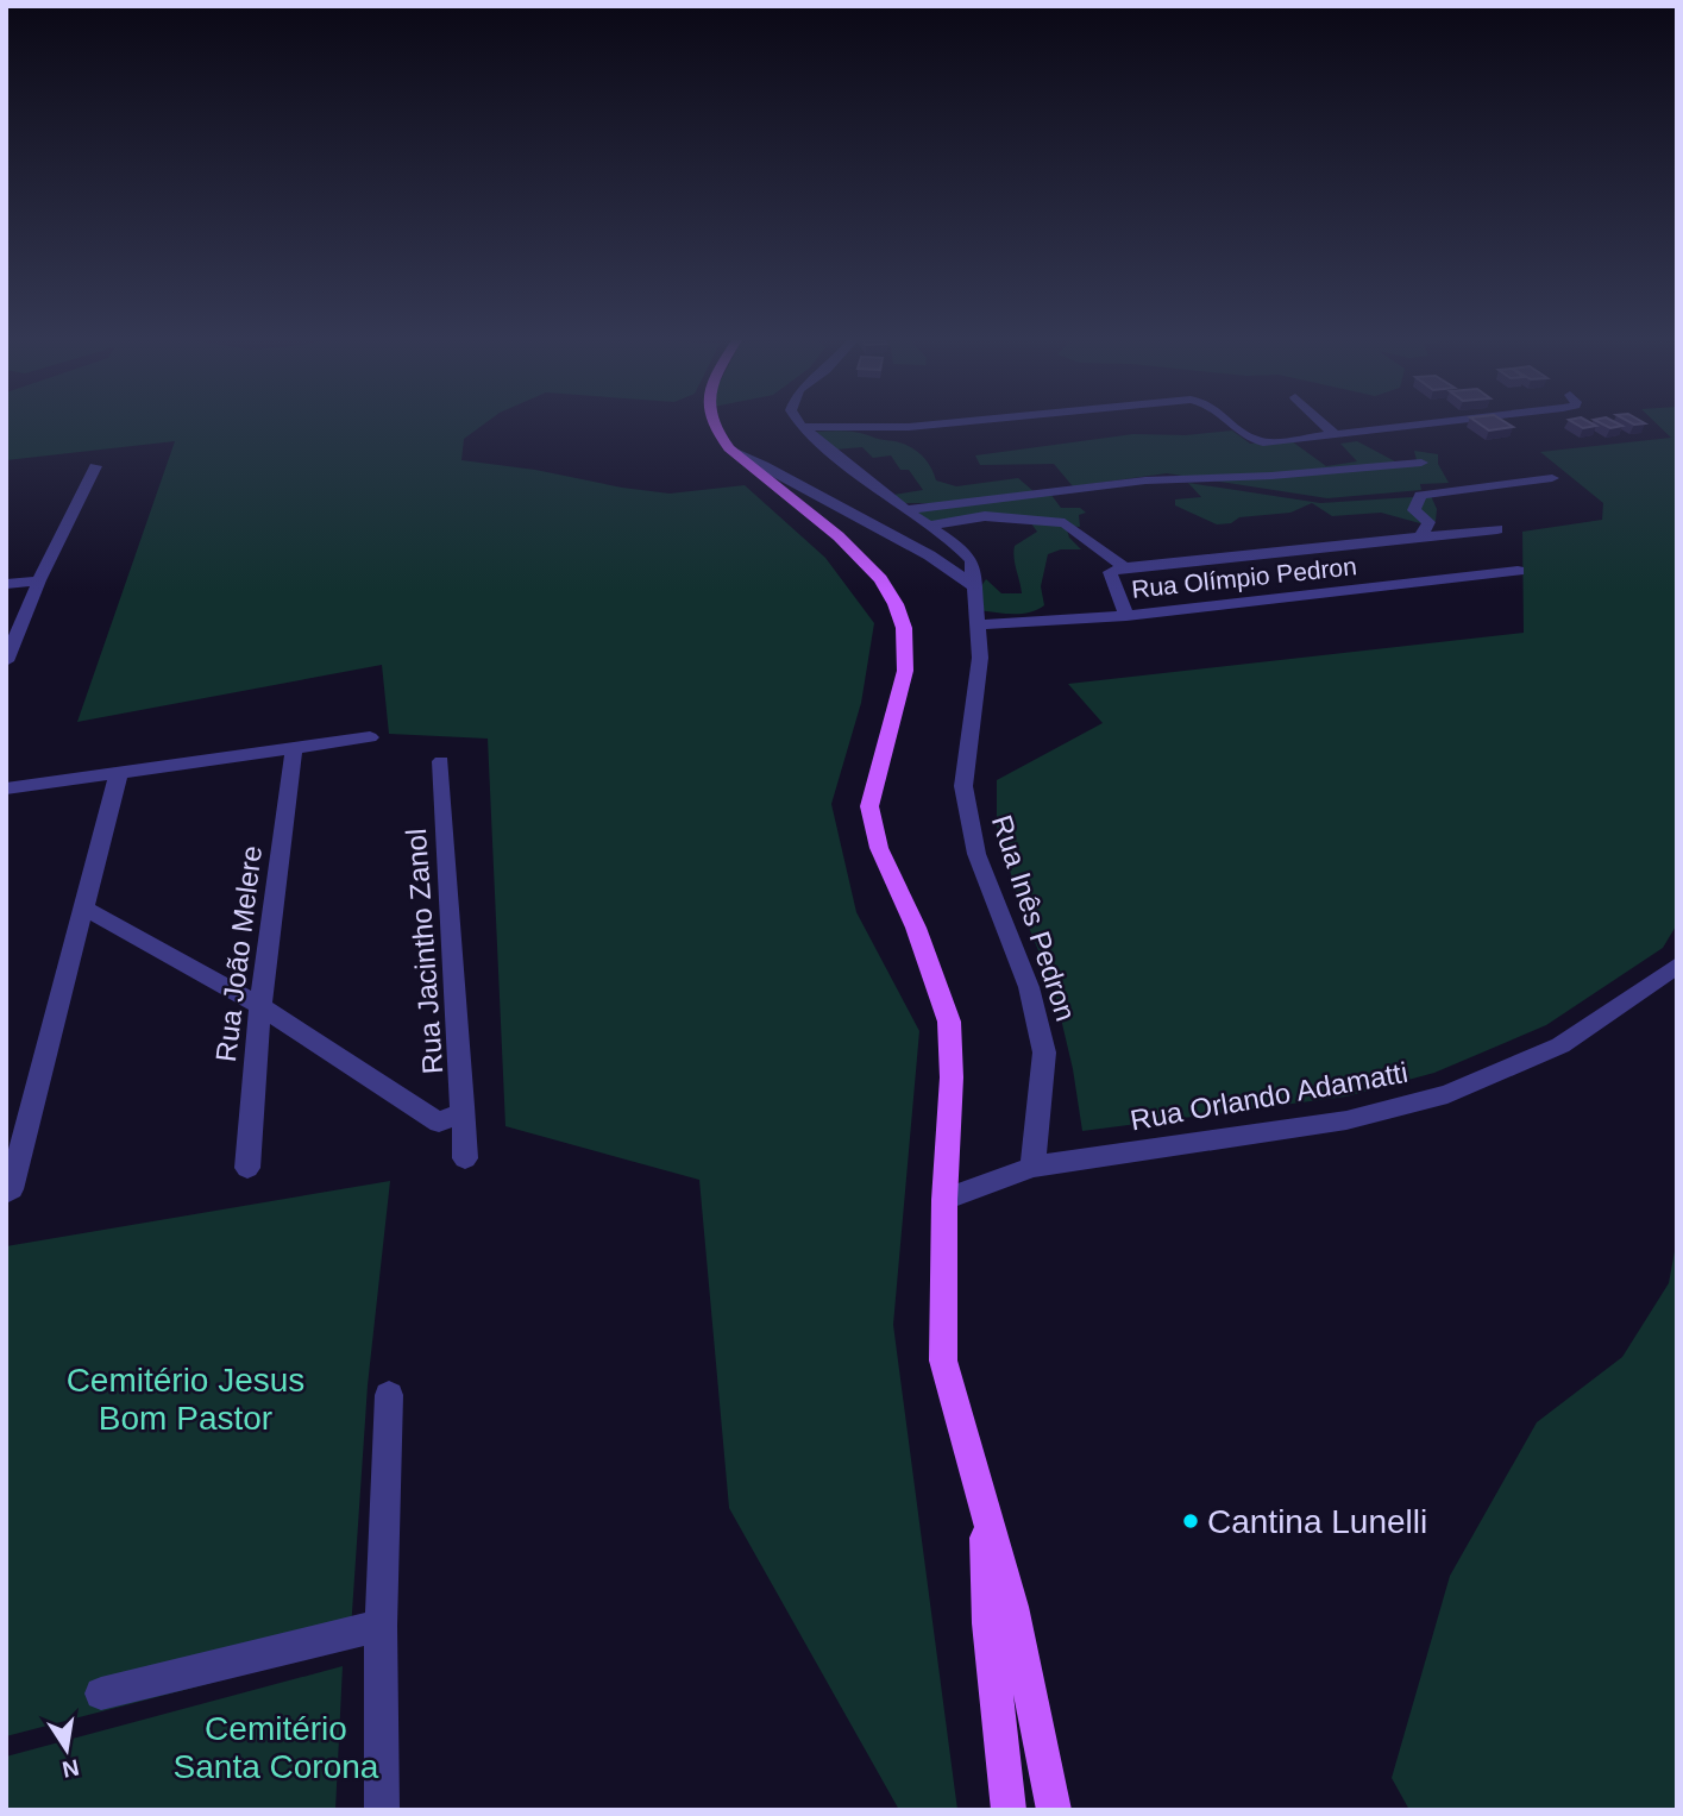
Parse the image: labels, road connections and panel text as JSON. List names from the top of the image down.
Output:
{
  "streets": {
    "street": [
      "Rua Olímpio Pedron",
      "Rua Inês Pedron",
      "Rua Jacintho Zanol",
      "Rua João Melere",
      "Rua Orlando Adamatti"
    ]
  },
  "crossings": [
    ["Rua Olímpio Pedron", "Rua Inês Pedron"],
    ["Rua Inês Pedron", "Rua Orlando Adamatti"],
    ["Rua Jacintho Zanol", "Rua João Melere"]
  ],
  "parks": ["Cemitério Jesus Bom Pastor", "Cemitério Santa Corona"],
  "places": ["Cantina Lunelli"],
  "north": "bottom"
}
